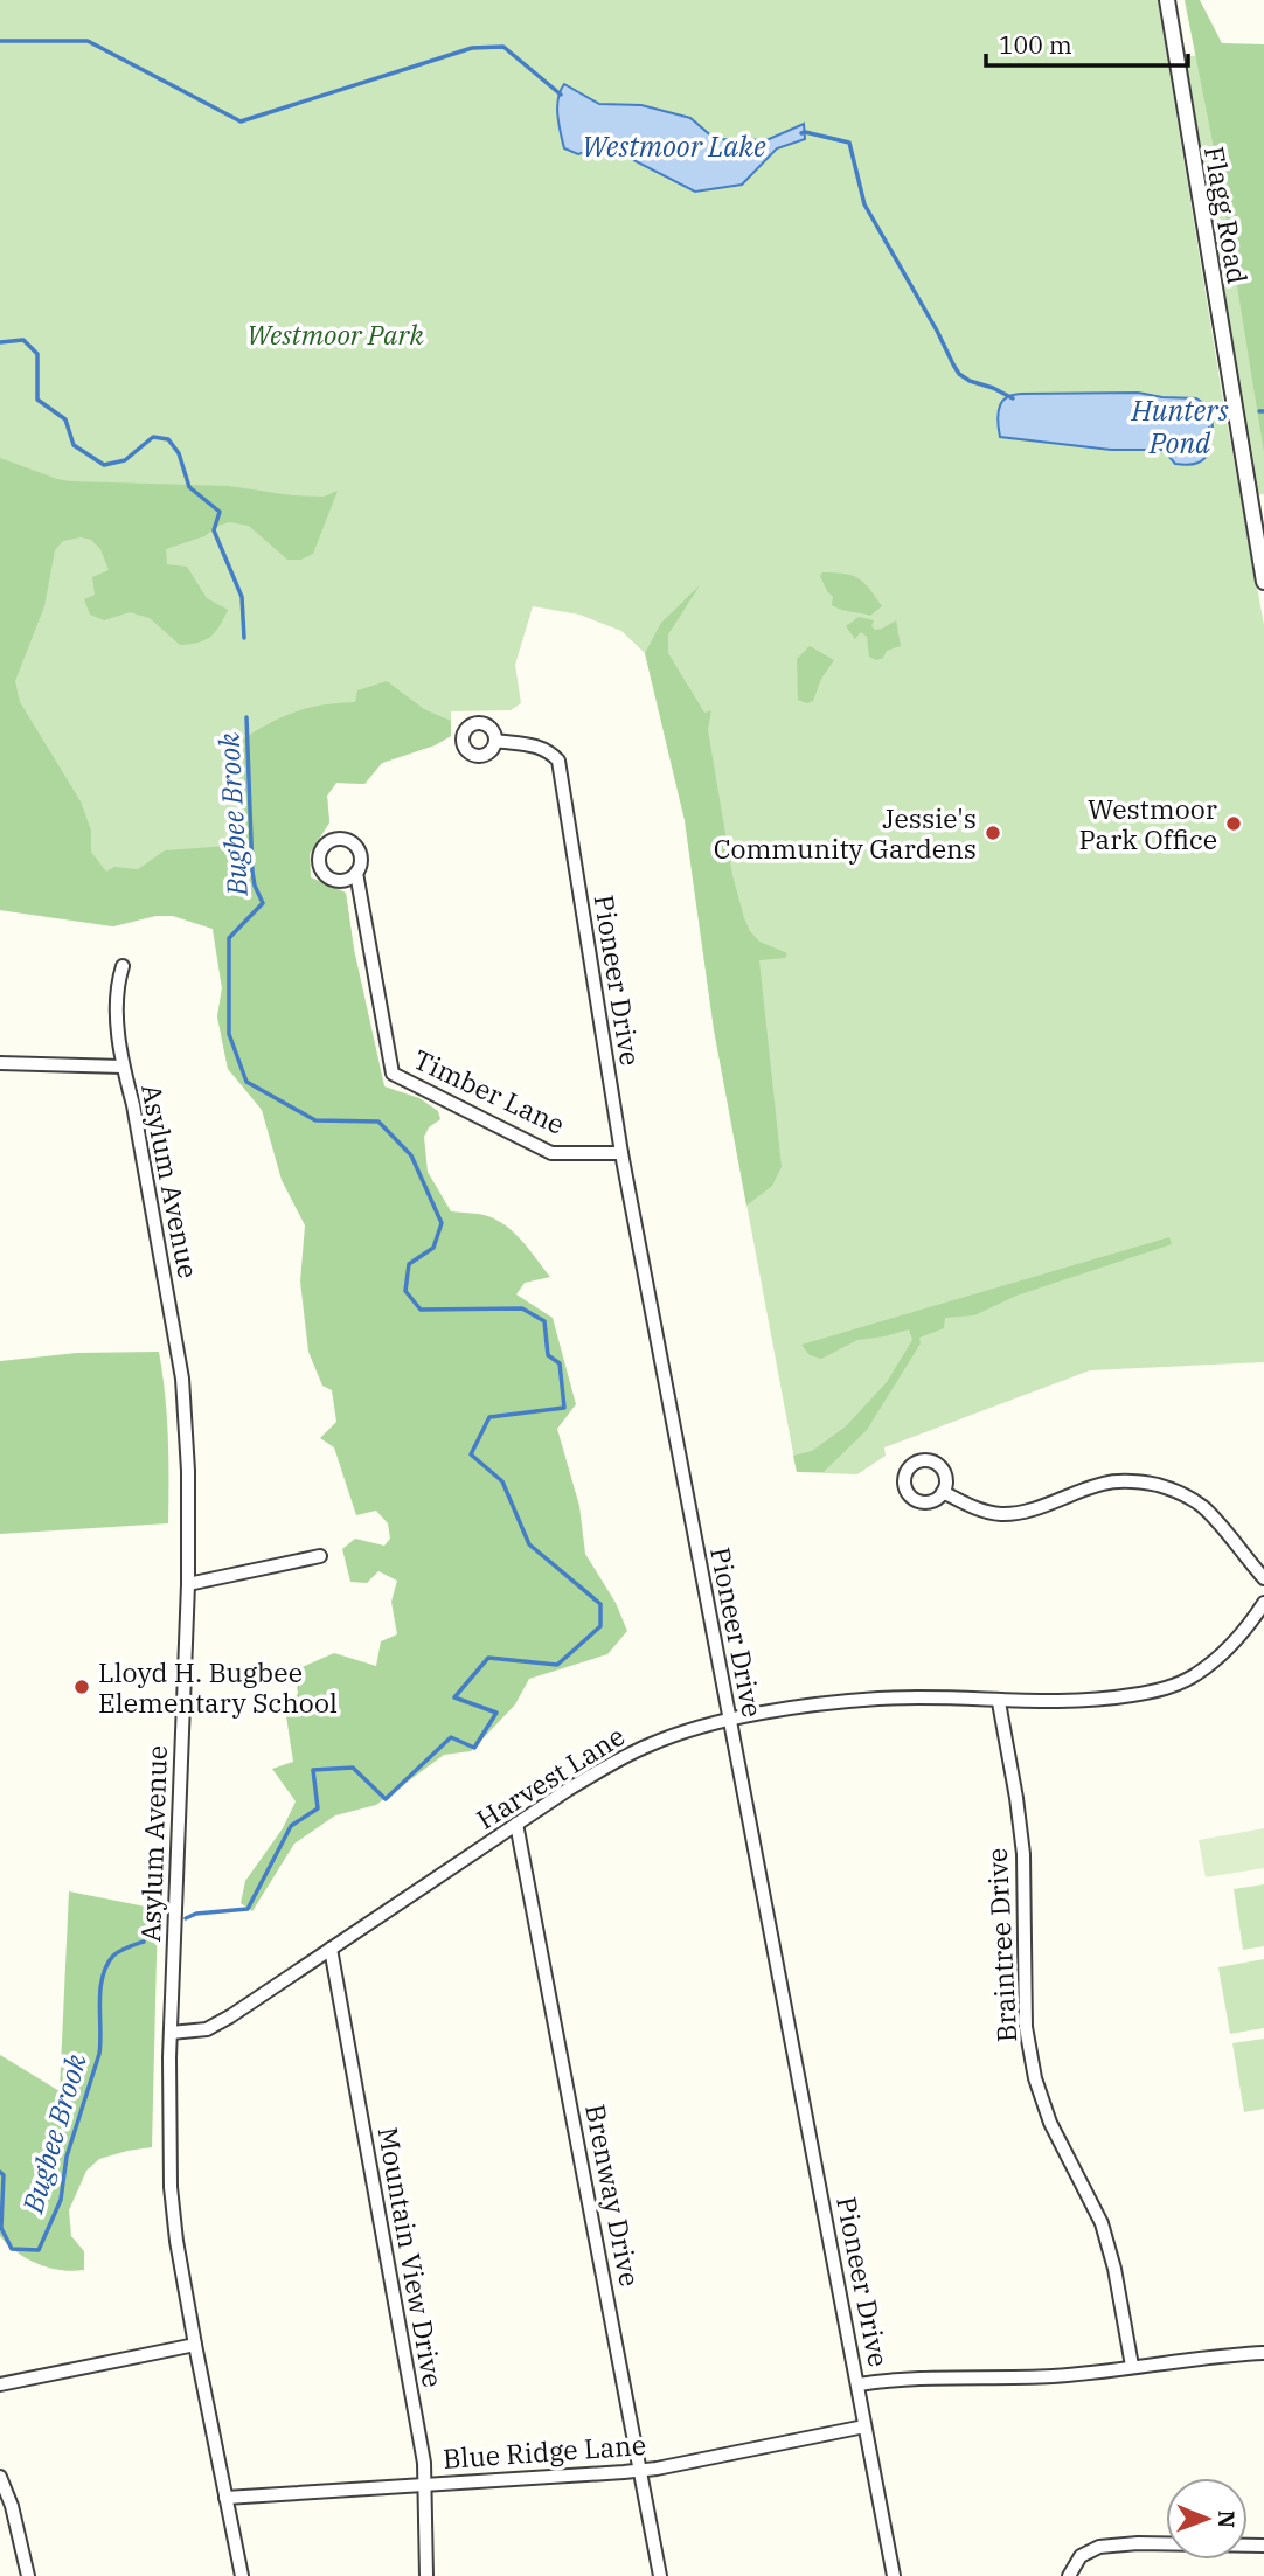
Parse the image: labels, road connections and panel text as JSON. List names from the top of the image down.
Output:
{
  "streets": {
    "street": [
      "Flagg Road",
      "Pioneer Drive",
      "Timber Lane",
      "Asylum Avenue",
      "Harvest Lane",
      "Braintree Drive",
      "Brenway Drive",
      "Mountain View Drive",
      "Blue Ridge Lane"
    ]
  },
  "crossings": [
    ["Pioneer Drive", "Timber Lane"],
    ["Pioneer Drive", "Harvest Lane"],
    ["Pioneer Drive", "Blue Ridge Lane"],
    ["Asylum Avenue", "Harvest Lane"],
    ["Asylum Avenue", "Blue Ridge Lane"],
    ["Harvest Lane", "Braintree Drive"],
    ["Harvest Lane", "Brenway Drive"],
    ["Harvest Lane", "Mountain View Drive"],
    ["Brenway Drive", "Blue Ridge Lane"],
    ["Mountain View Drive", "Blue Ridge Lane"]
  ],
  "water": ["Westmoor Lake", "Hunters Pond", "Bugbee Brook"],
  "parks": ["Westmoor Park"],
  "places": ["Westmoor Park Office", "Jessie's Community Gardens", "Lloyd H. Bugbee Elementary School"],
  "scale_bar": "100 m",
  "north": "right"
}
